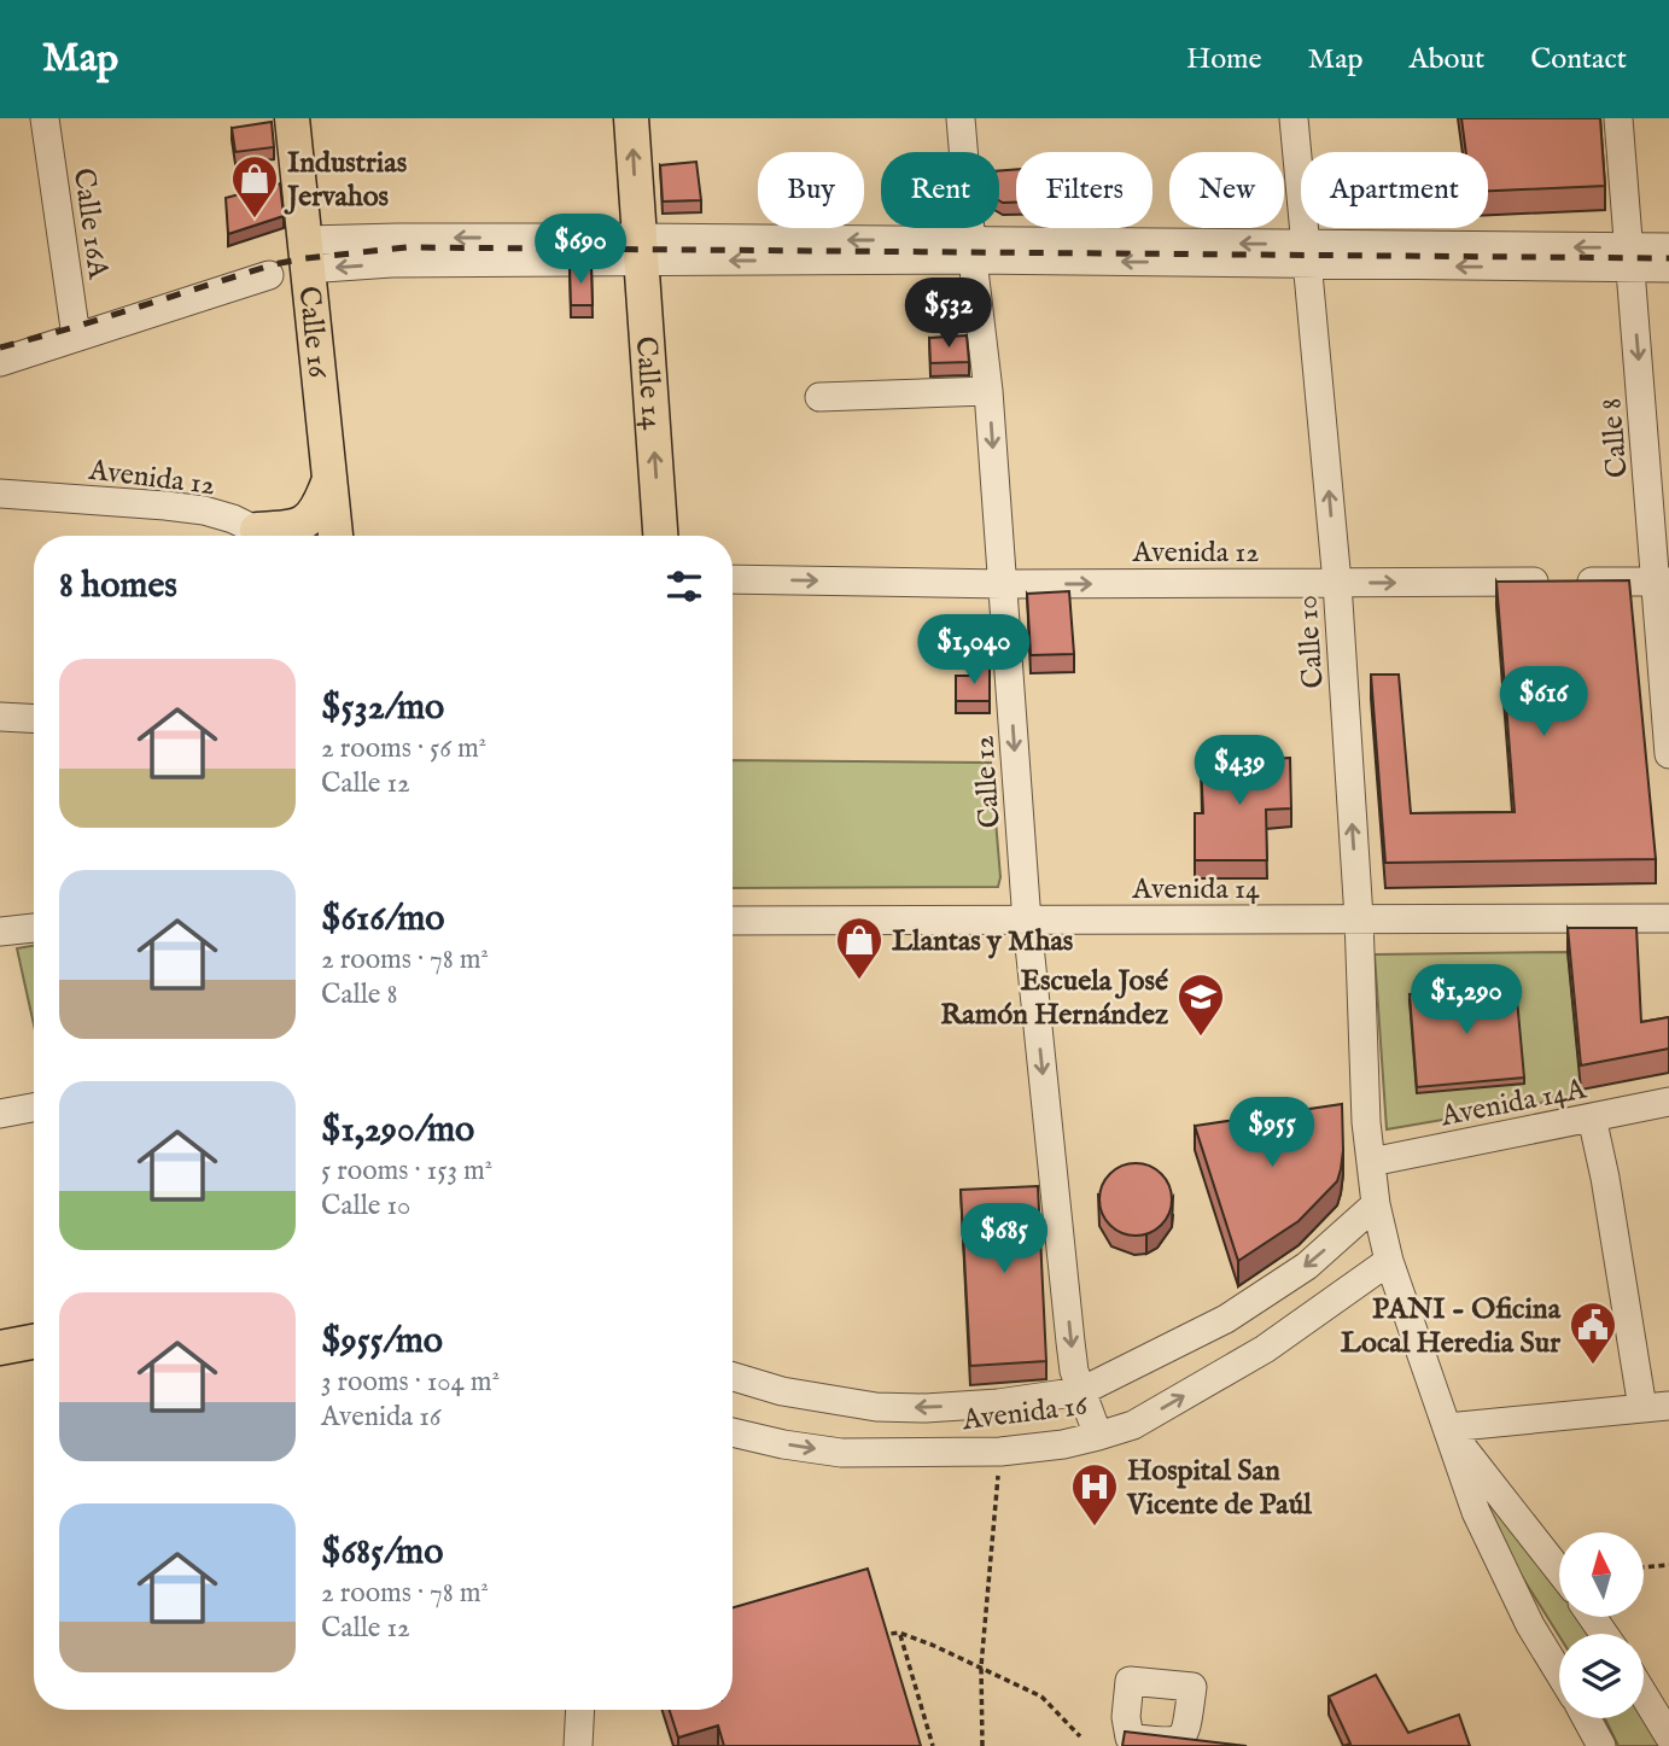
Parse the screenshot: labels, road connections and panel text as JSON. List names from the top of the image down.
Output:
{
  "streets": {
    "main road": ["Calle 16", "Calle 14"],
    "street": [
      "Calle 16A",
      "Calle 8",
      "Avenida 12",
      "Calle 10",
      "Calle 12",
      "Avenida 14",
      "Avenida 14A",
      "Avenida 16"
    ]
  },
  "crossings": [
    ["Calle 8", "Avenida 12"],
    ["Avenida 12", "Calle 10"],
    ["Avenida 12", "Calle 12"],
    ["Calle 10", "Avenida 14"],
    ["Calle 10", "Avenida 14A"],
    ["Calle 10", "Avenida 16"],
    ["Calle 12", "Avenida 14"],
    ["Calle 12", "Avenida 16"]
  ],
  "one_way": [
    "Calle 14",
    "Calle 8",
    "Avenida 12",
    "Calle 10",
    "Calle 12"
  ],
  "places": {
    "shop": ["Industrias Jervahos", "Llantas y Mhas"],
    "school or university": ["Escuela José Ramón Hernández"],
    "public building": ["PANI - Oficina Local Heredia Sur"],
    "hospital": ["Hospital San Vicente de Paúl"]
  },
  "north": "top",
  "page": {
    "header": "Map",
    "nav": [
      "Home",
      "Map",
      "About",
      "Contact"
    ],
    "chip": [
      "Buy",
      "Rent",
      "Filters",
      "New",
      "Apartment"
    ],
    "price": [
      "$690",
      "$532",
      "$1,040",
      "$616",
      "$439",
      "$1,290",
      "$955",
      "$685"
    ],
    "heading": "8 homes",
    "list": [
      {
        "name": "$532/mo",
        "note": "2 rooms · 56 m² · Calle 12"
      },
      {
        "name": "$616/mo",
        "note": "2 rooms · 78 m² · Calle 8"
      },
      {
        "name": "$1,290/mo",
        "note": "5 rooms · 153 m² · Calle 10"
      },
      {
        "name": "$955/mo",
        "note": "3 rooms · 104 m² · Avenida 16"
      },
      {
        "name": "$685/mo",
        "note": "2 rooms · 78 m² · Calle 12"
      }
    ]
  }
}
